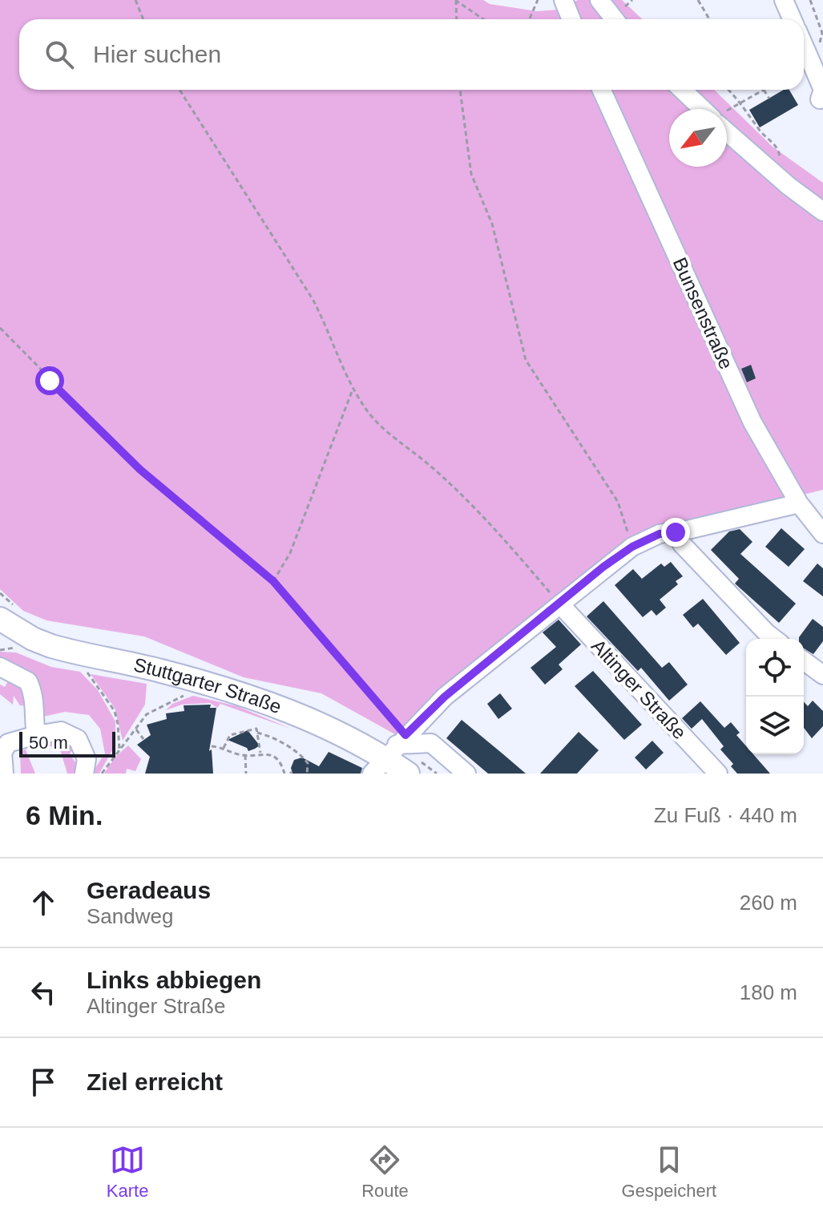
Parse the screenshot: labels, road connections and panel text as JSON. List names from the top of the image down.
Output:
{
  "streets": {
    "main road": ["Stuttgarter Straße"],
    "street": ["Bunsenstraße", "Altinger Straße"]
  },
  "scale_bar": "50 m",
  "north": "bottom left",
  "page": {
    "search": "Hier suchen",
    "scale": "50 m",
    "heading": ["6 Min.", "Zu Fuß · 440 m"],
    "list": [
      ["Geradeaus", "Sandweg", "260 m"],
      ["Links abbiegen", "Altinger Straße", "180 m"],
      "Ziel erreicht"
    ],
    "nav": ["Karte", "Route", "Gespeichert"]
  }
}
